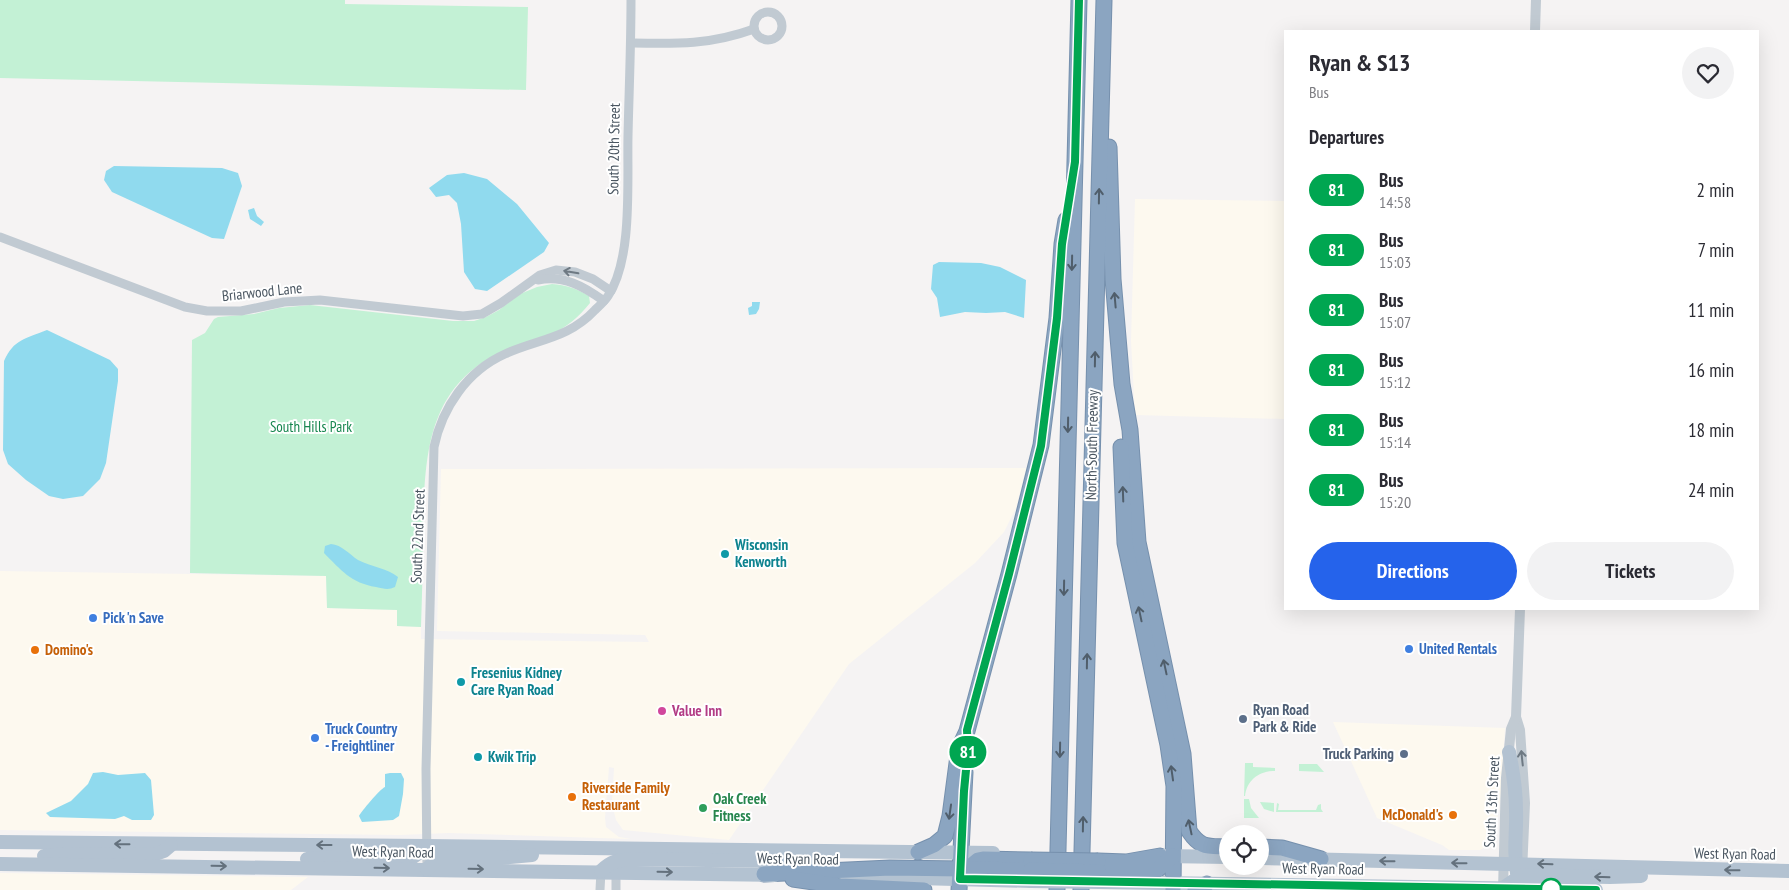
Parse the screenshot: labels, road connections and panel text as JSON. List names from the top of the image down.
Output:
{
  "streets": {
    "highway": ["North-South Freeway"],
    "main road": ["West Ryan Road"],
    "street": [
      "South 20th Street",
      "Briarwood Lane",
      "South 22nd Street",
      "South 13th Street"
    ]
  },
  "crossings": [
    ["South 20th Street", "Briarwood Lane"],
    ["South 20th Street", "South 22nd Street"],
    ["Briarwood Lane", "South 22nd Street"],
    ["South 22nd Street", "West Ryan Road"],
    ["South 13th Street", "West Ryan Road"]
  ],
  "one_way": ["South 13th Street"],
  "parks": ["South Hills Park"],
  "places": [
    "Wisconsin Kenworth",
    "Pick 'n Save",
    "United Rentals",
    "Domino's",
    "Fresenius Kidney Care Ryan Road",
    "Value Inn",
    "Ryan Road Park & Ride",
    "Truck Country - Freightliner",
    "Truck Parking",
    "Kwik Trip",
    "Riverside Family Restaurant",
    "Oak Creek Fitness",
    "McDonald's"
  ],
  "lines": ["bus line 81"],
  "page": {
    "on_map": "81",
    "heading": [
      ["Ryan & S13", "Bus"],
      "Departures"
    ],
    "list": [
      {
        "mark": "81",
        "name": "Bus",
        "note": "14:58",
        "value": "2 min"
      },
      {
        "mark": "81",
        "name": "Bus",
        "note": "15:03",
        "value": "7 min"
      },
      {
        "mark": "81",
        "name": "Bus",
        "note": "15:07",
        "value": "11 min"
      },
      {
        "mark": "81",
        "name": "Bus",
        "note": "15:12",
        "value": "16 min"
      },
      {
        "mark": "81",
        "name": "Bus",
        "note": "15:14",
        "value": "18 min"
      },
      {
        "mark": "81",
        "name": "Bus",
        "note": "15:20",
        "value": "24 min"
      }
    ],
    "buttons": ["Directions", "Tickets"]
  }
}
